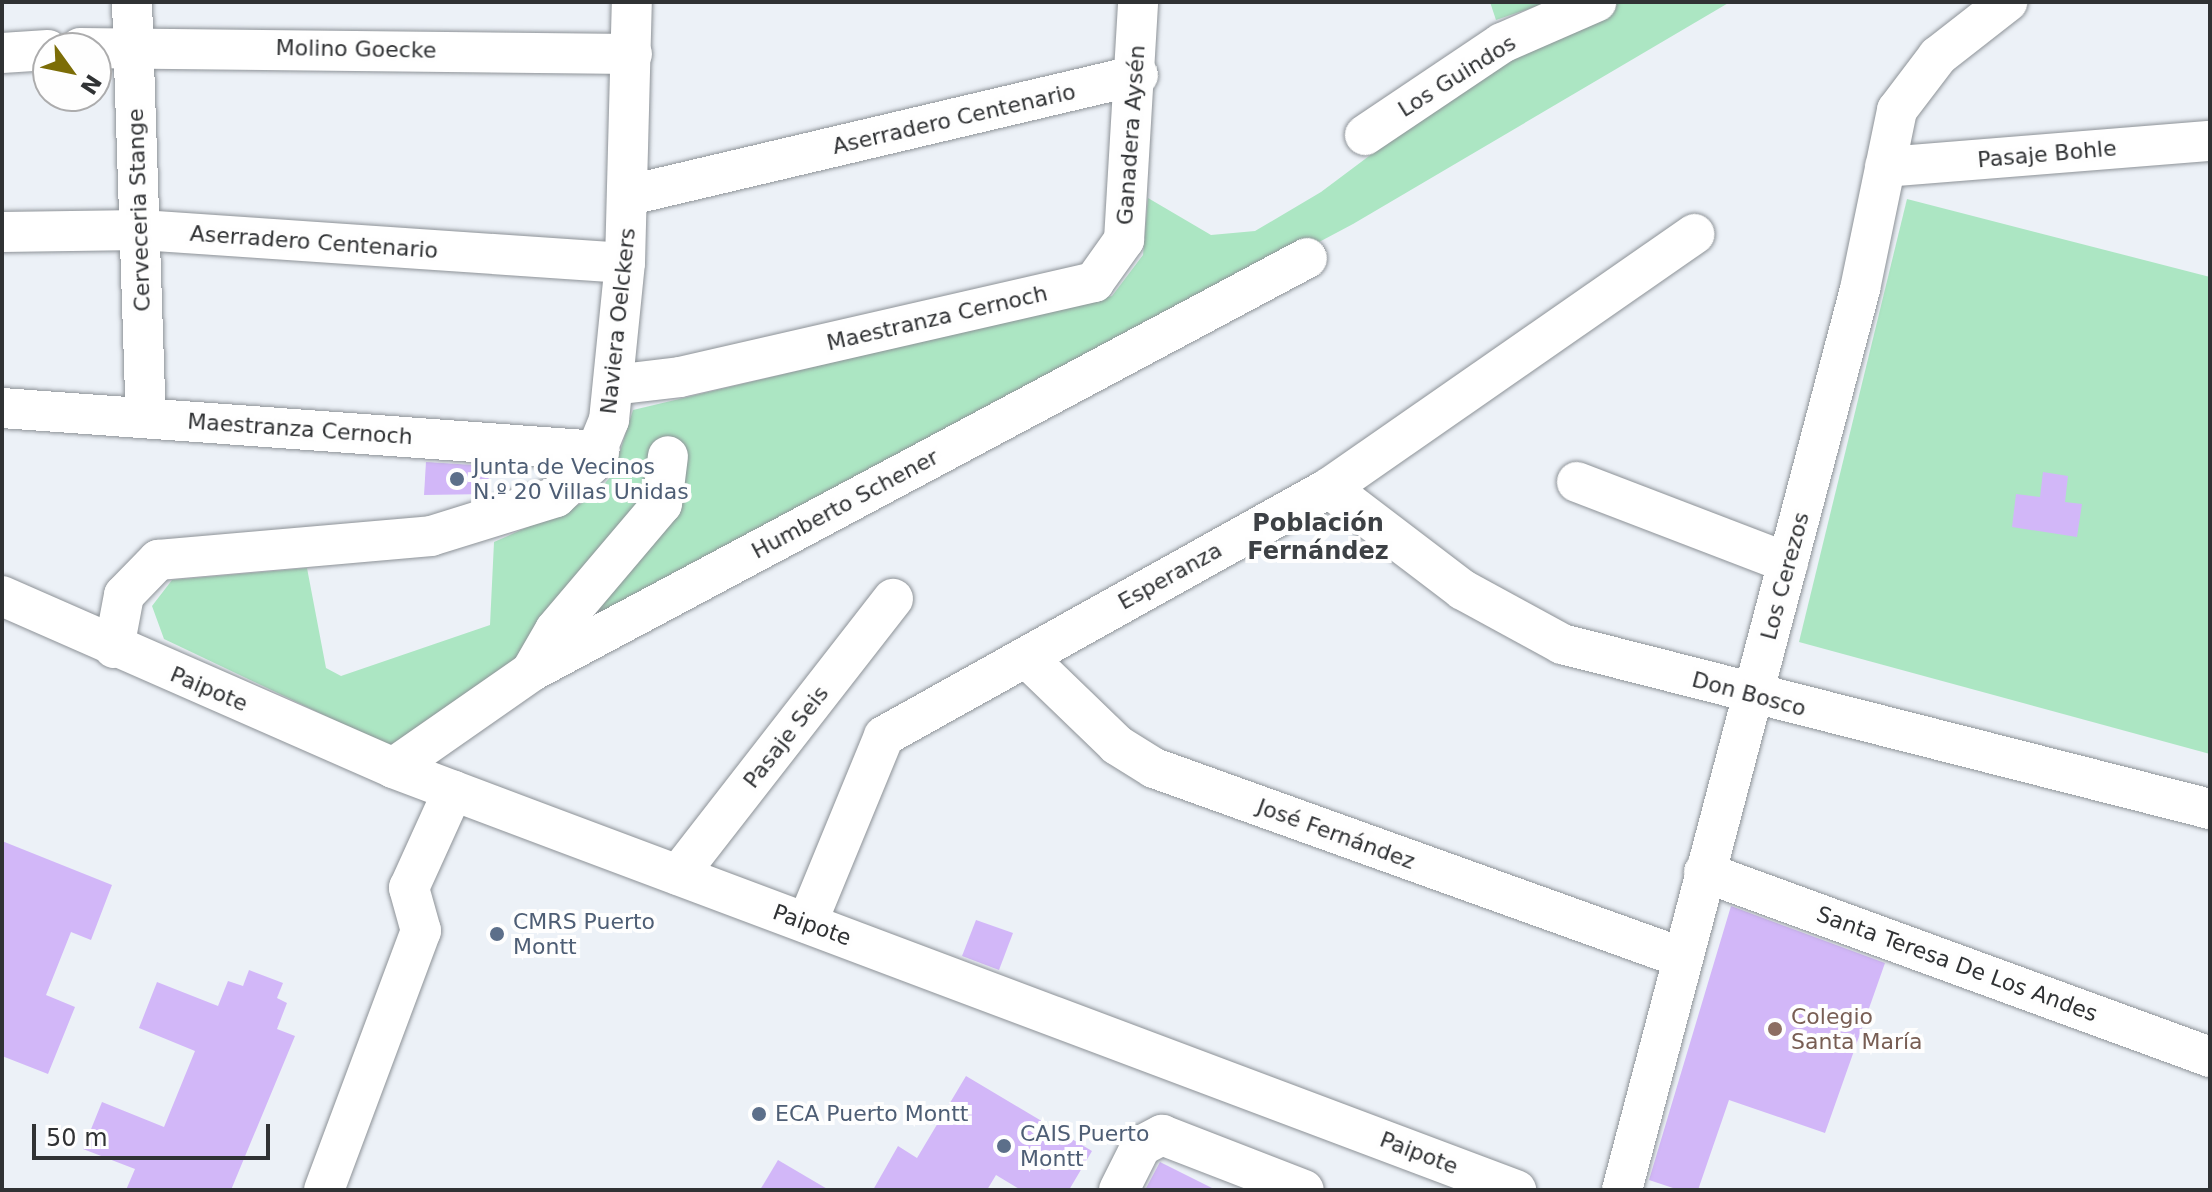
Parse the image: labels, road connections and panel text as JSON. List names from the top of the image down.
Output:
{
  "streets": {
    "street": [
      "Molino Goecke",
      "Los Guindos",
      "Aserradero Centenario",
      "Ganadera Aysén",
      "Pasaje Bohle",
      "Cerveceria Stange",
      "Maestranza Cernoch",
      "Naviera Oelckers",
      "Humberto Schener",
      "Esperanza",
      "Los Cerezos",
      "Paipote",
      "Don Bosco",
      "Pasaje Seis",
      "José Fernández",
      "Santa Teresa De Los Andes"
    ]
  },
  "crossings": [
    ["Molino Goecke", "Cerveceria Stange"],
    ["Molino Goecke", "Naviera Oelckers"],
    ["Aserradero Centenario", "Ganadera Aysén"],
    ["Aserradero Centenario", "Cerveceria Stange"],
    ["Aserradero Centenario", "Naviera Oelckers"],
    ["Ganadera Aysén", "Maestranza Cernoch"],
    ["Pasaje Bohle", "Los Cerezos"],
    ["Cerveceria Stange", "Maestranza Cernoch"],
    ["Maestranza Cernoch", "Naviera Oelckers"],
    ["Humberto Schener", "Paipote"],
    ["Esperanza", "Paipote"],
    ["Esperanza", "Don Bosco"],
    ["Esperanza", "José Fernández"],
    ["Los Cerezos", "Don Bosco"],
    ["Los Cerezos", "José Fernández"],
    ["Los Cerezos", "Santa Teresa De Los Andes"],
    ["Paipote", "Pasaje Seis"]
  ],
  "districts": ["Población Fernández"],
  "places": [
    "Junta de Vecinos N.º 20 Villas Unidas",
    "CMRS Puerto Montt",
    "Colegio Santa María",
    "ECA Puerto Montt",
    "CAIS Puerto Montt"
  ],
  "scale_bar": "50 m",
  "north": "bottom right"
}
